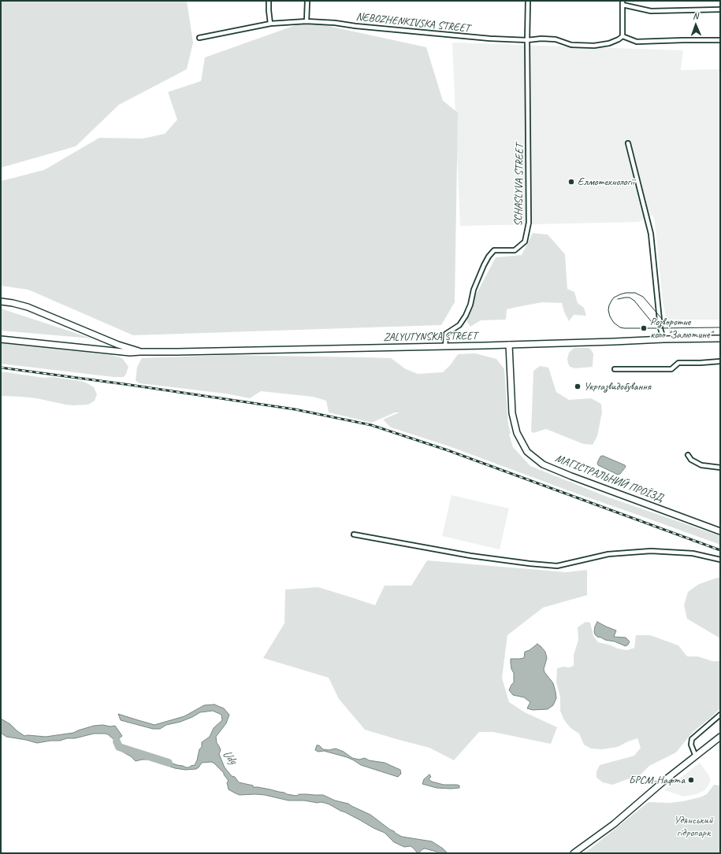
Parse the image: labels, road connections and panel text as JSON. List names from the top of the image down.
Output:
{
  "streets": {
    "main road": ["ZALYUTYNSKA STREET", "МАГІСТРАЛЬНИЙ ПРОЇЗД"],
    "street": ["NEBOZHENKIVSKA STREET", "SCHASLYVA STREET"]
  },
  "crossings": [
    ["NEBOZHENKIVSKA STREET", "SCHASLYVA STREET"],
    ["SCHASLYVA STREET", "ZALYUTYNSKA STREET"],
    ["ZALYUTYNSKA STREET", "МАГІСТРАЛЬНИЙ ПРОЇЗД"]
  ],
  "water": ["Udy"],
  "parks": ["Удянський гідропарк"],
  "places": [
    "Елмотехнології",
    "Розворотне коло \"Залютине\"",
    "Укргазвидобування",
    "БРСМ-Нафта"
  ],
  "north": "top"
}
